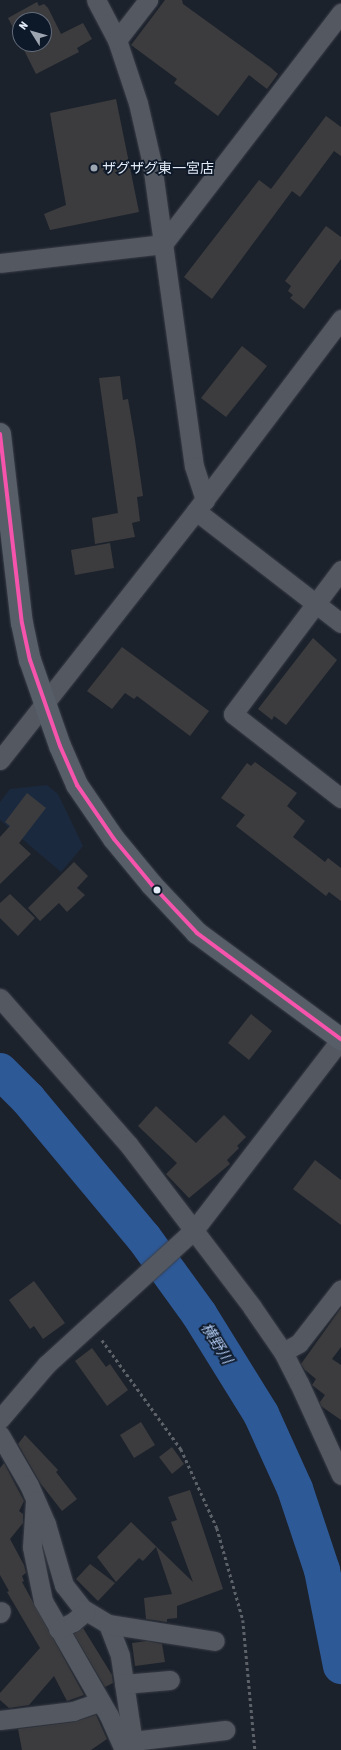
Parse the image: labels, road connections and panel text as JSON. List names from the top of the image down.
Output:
{
  "water": ["横野川"],
  "places": ["ザグザグ東一宮店"],
  "north": "top left"
}
